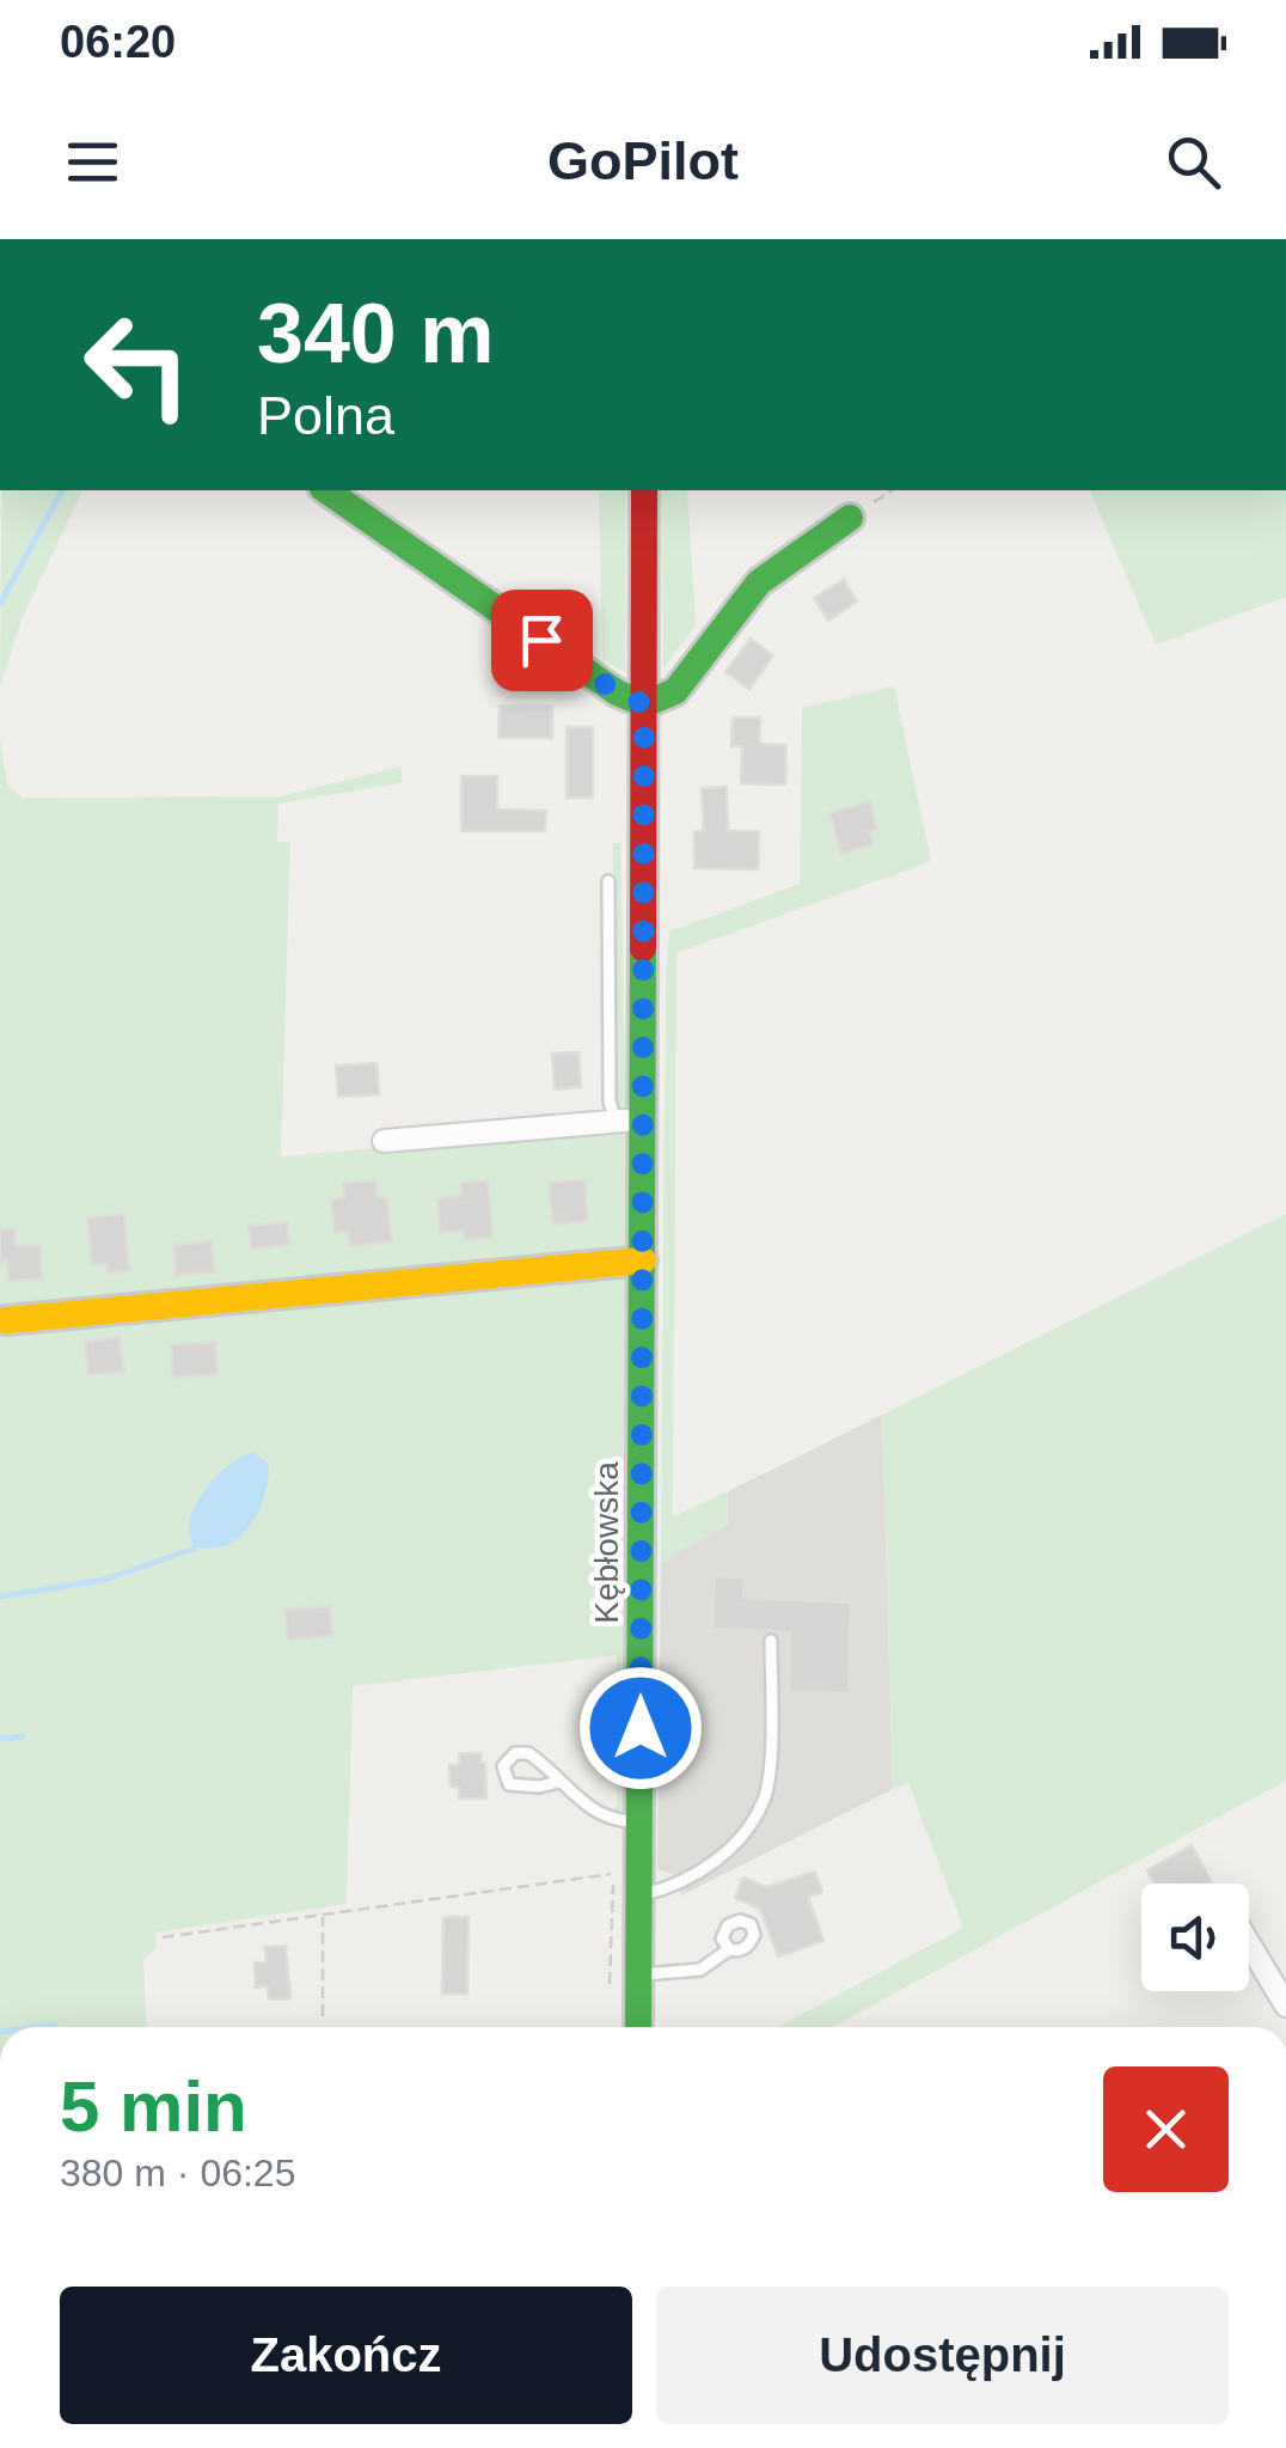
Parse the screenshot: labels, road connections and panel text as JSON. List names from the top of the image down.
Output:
{
  "streets": {
    "street": ["Kębłowska"]
  },
  "page": {
    "status": "06:20",
    "header": "GoPilot",
    "turn": ["340 m", "Polna"],
    "heading": ["5 min", "380 m · 06:25"],
    "buttons": ["Zakończ", "Udostępnij"]
  }
}
